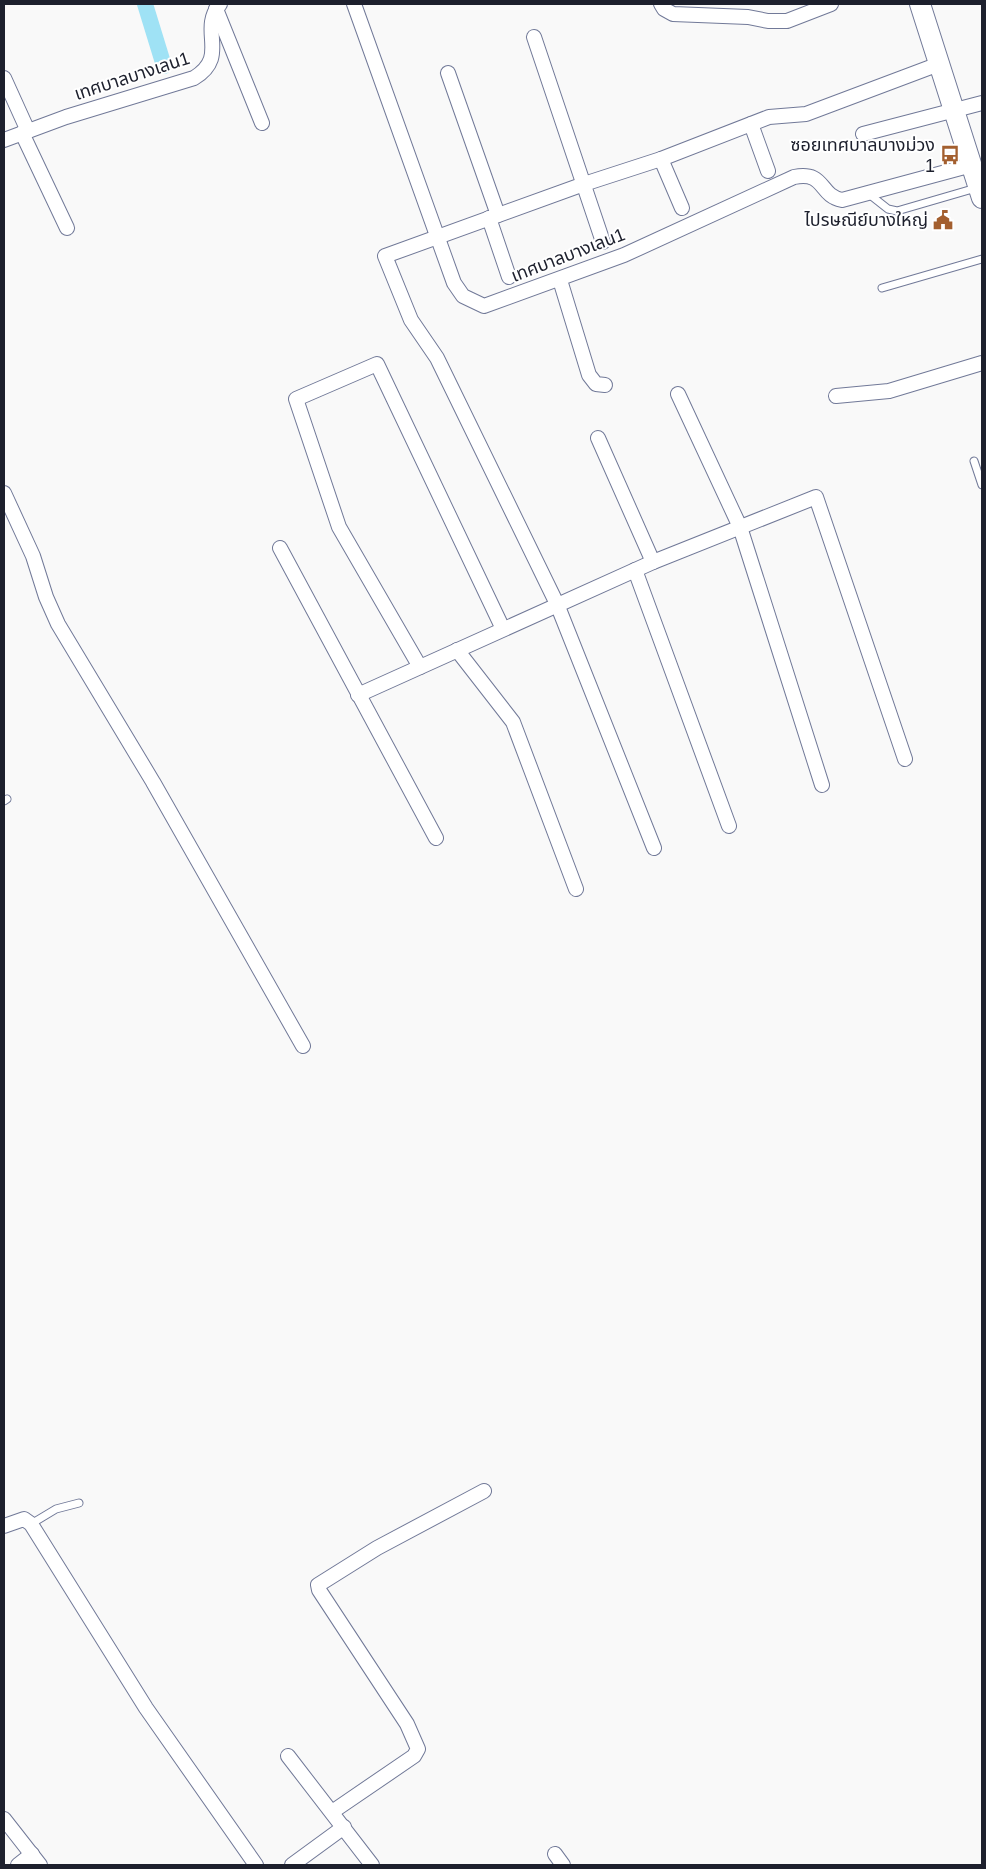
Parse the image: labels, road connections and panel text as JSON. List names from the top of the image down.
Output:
{
  "streets": {
    "street": ["เทศบาลบางเลน1"]
  },
  "places": {
    "bus stop": ["ซอยเทศบาลบางม่วง 1"],
    "public building": ["ไปรษณีย์บางใหญ่"]
  }
}
